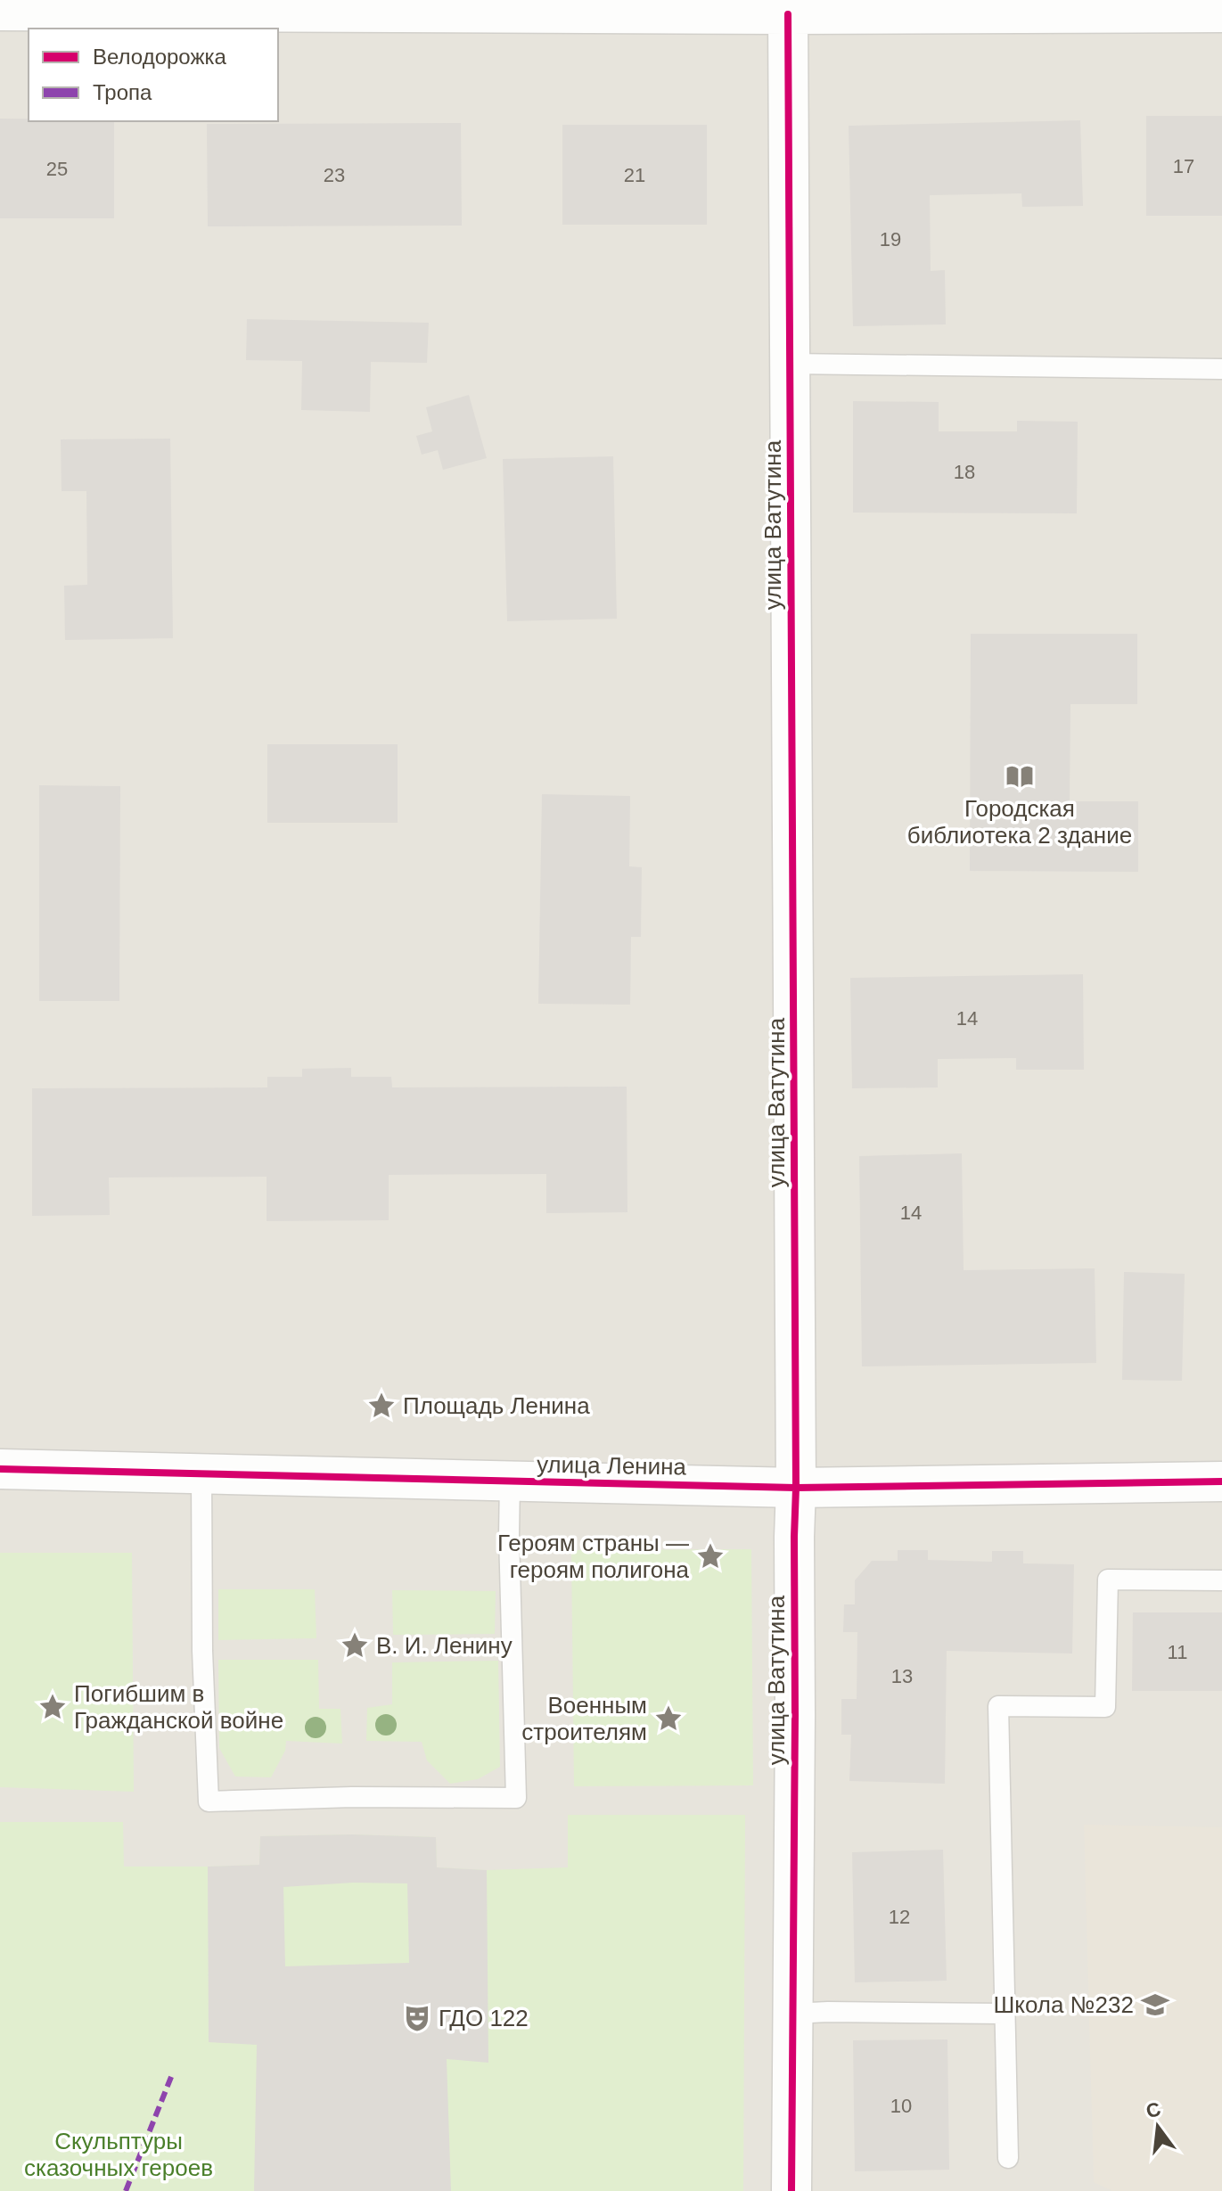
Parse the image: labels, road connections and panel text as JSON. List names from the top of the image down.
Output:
{
  "streets": {
    "street": ["улица Ватутина", "улица Ленина"]
  },
  "crossings": [
    ["улица Ватутина", "улица Ленина"]
  ],
  "parks": ["Скульптуры сказочных героев"],
  "places": {
    "library": ["Городская библиотека 2 здание"],
    "place": [
      "Площадь Ленина",
      "Героям страны — героям полигона",
      "В. И. Ленину",
      "Погибшим в Гражданской войне",
      "Военным строителям"
    ],
    "school or university": ["Школа №232"],
    "theatre": ["ГДО 122"]
  },
  "house_numbers": [
    "17",
    "25",
    "23",
    "21",
    "19",
    "18",
    "14",
    "14",
    "11",
    "13",
    "12",
    "10"
  ],
  "legend": ["Велодорожка", "Тропа"],
  "north": "top"
}
